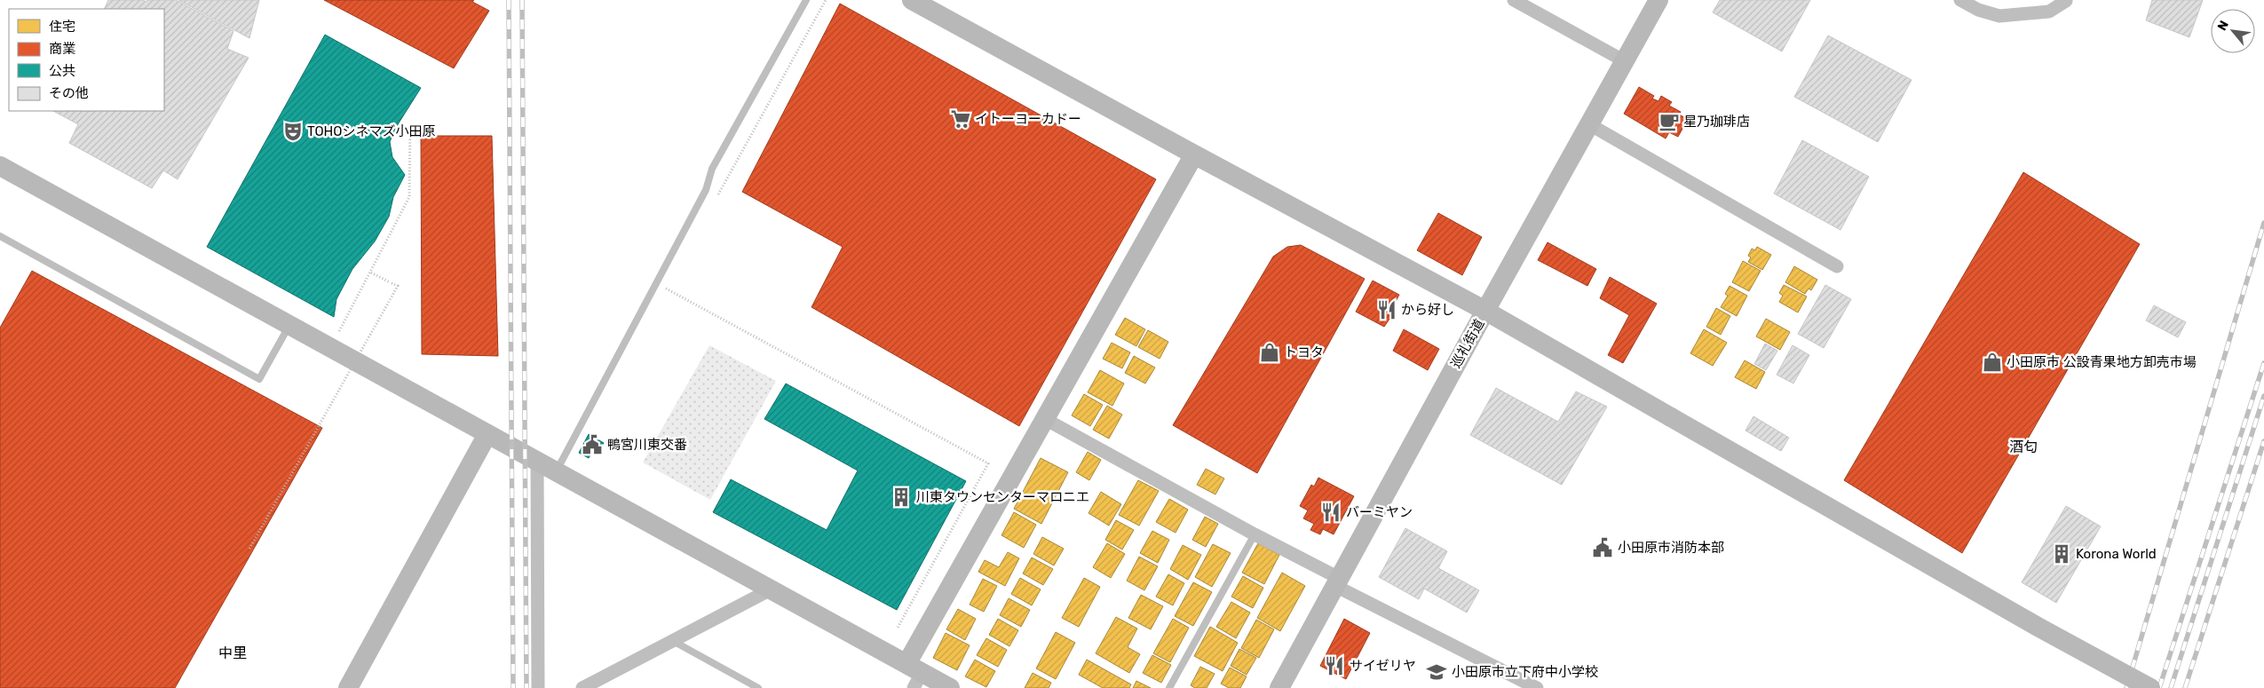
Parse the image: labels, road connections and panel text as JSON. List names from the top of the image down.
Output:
{
  "streets": {
    "street": ["巡礼街道"]
  },
  "districts": ["酒匂", "中里"],
  "places": {
    "supermarket": ["イトーヨーカドー"],
    "cafe": ["星乃珈琲店"],
    "theatre": ["TOHOシネマズ小田原"],
    "restaurant": ["から好し", "バーミヤン", "サイゼリヤ"],
    "shop": ["トヨタ", "小田原市 公設青果地方卸売市場"],
    "public building": ["鴨宮川東交番", "小田原市消防本部"],
    "building": ["川東タウンセンターマロニエ", "Korona World"],
    "school or university": ["小田原市立下府中小学校"]
  },
  "legend": [
    "住宅",
    "商業",
    "公共",
    "その他"
  ],
  "north": "top left"
}
